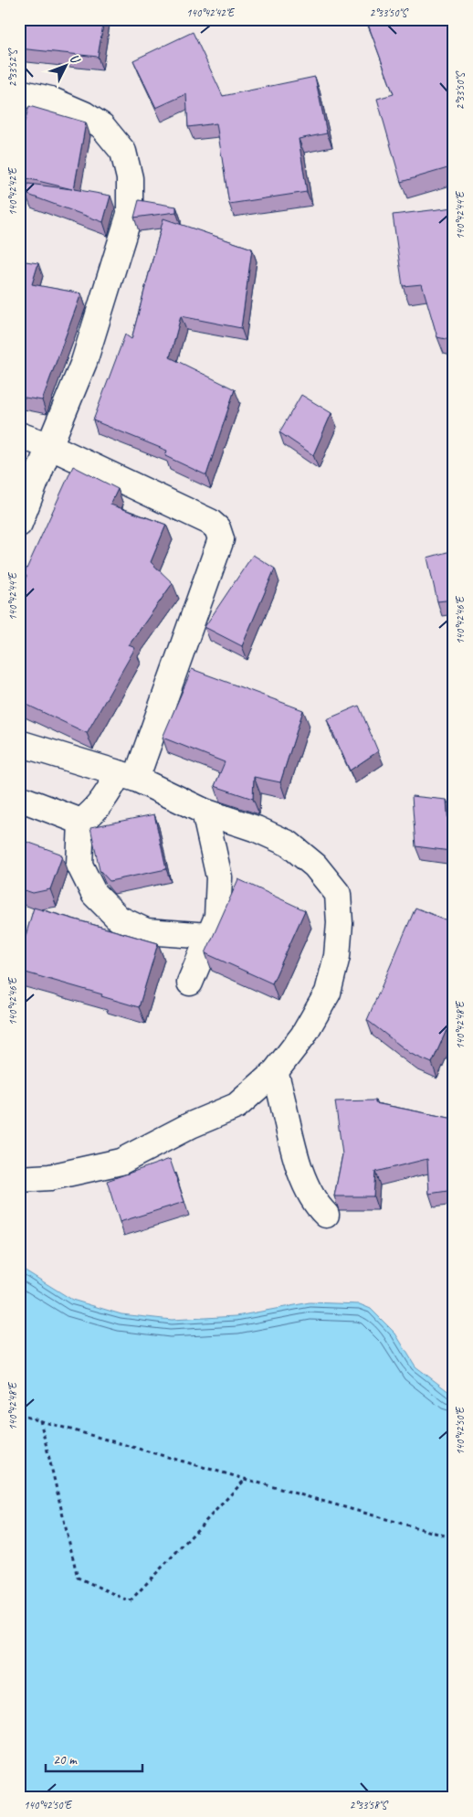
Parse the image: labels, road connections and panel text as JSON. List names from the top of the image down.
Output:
{
  "scale_bar": "20 m",
  "north": "top right",
  "coordinates": [
    "140°42'42\"E",
    "2°33'50\"S",
    "2°33'52\"S",
    "140°42'44\"E",
    "140°42'46\"E",
    "140°42'48\"E",
    "140°42'50\"E",
    "2°33'58\"S"
  ]
}
